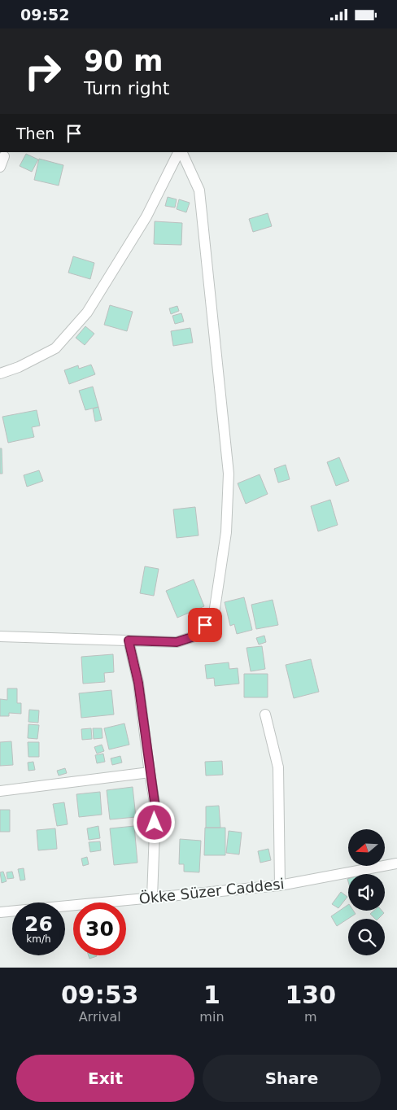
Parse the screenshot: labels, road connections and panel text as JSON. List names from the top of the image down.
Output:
{
  "streets": {
    "street": ["Ökke Süzer Caddesi"]
  },
  "north": "left",
  "page": {
    "status": "09:52",
    "turn": ["90 m", "Turn right"],
    "then": "Then",
    "speed": "26 km/h",
    "limit": "30",
    "eta": [
      "09:53",
      "Arrival",
      "1",
      "min",
      "130",
      "m"
    ],
    "buttons": ["Exit", "Share"]
  }
}
